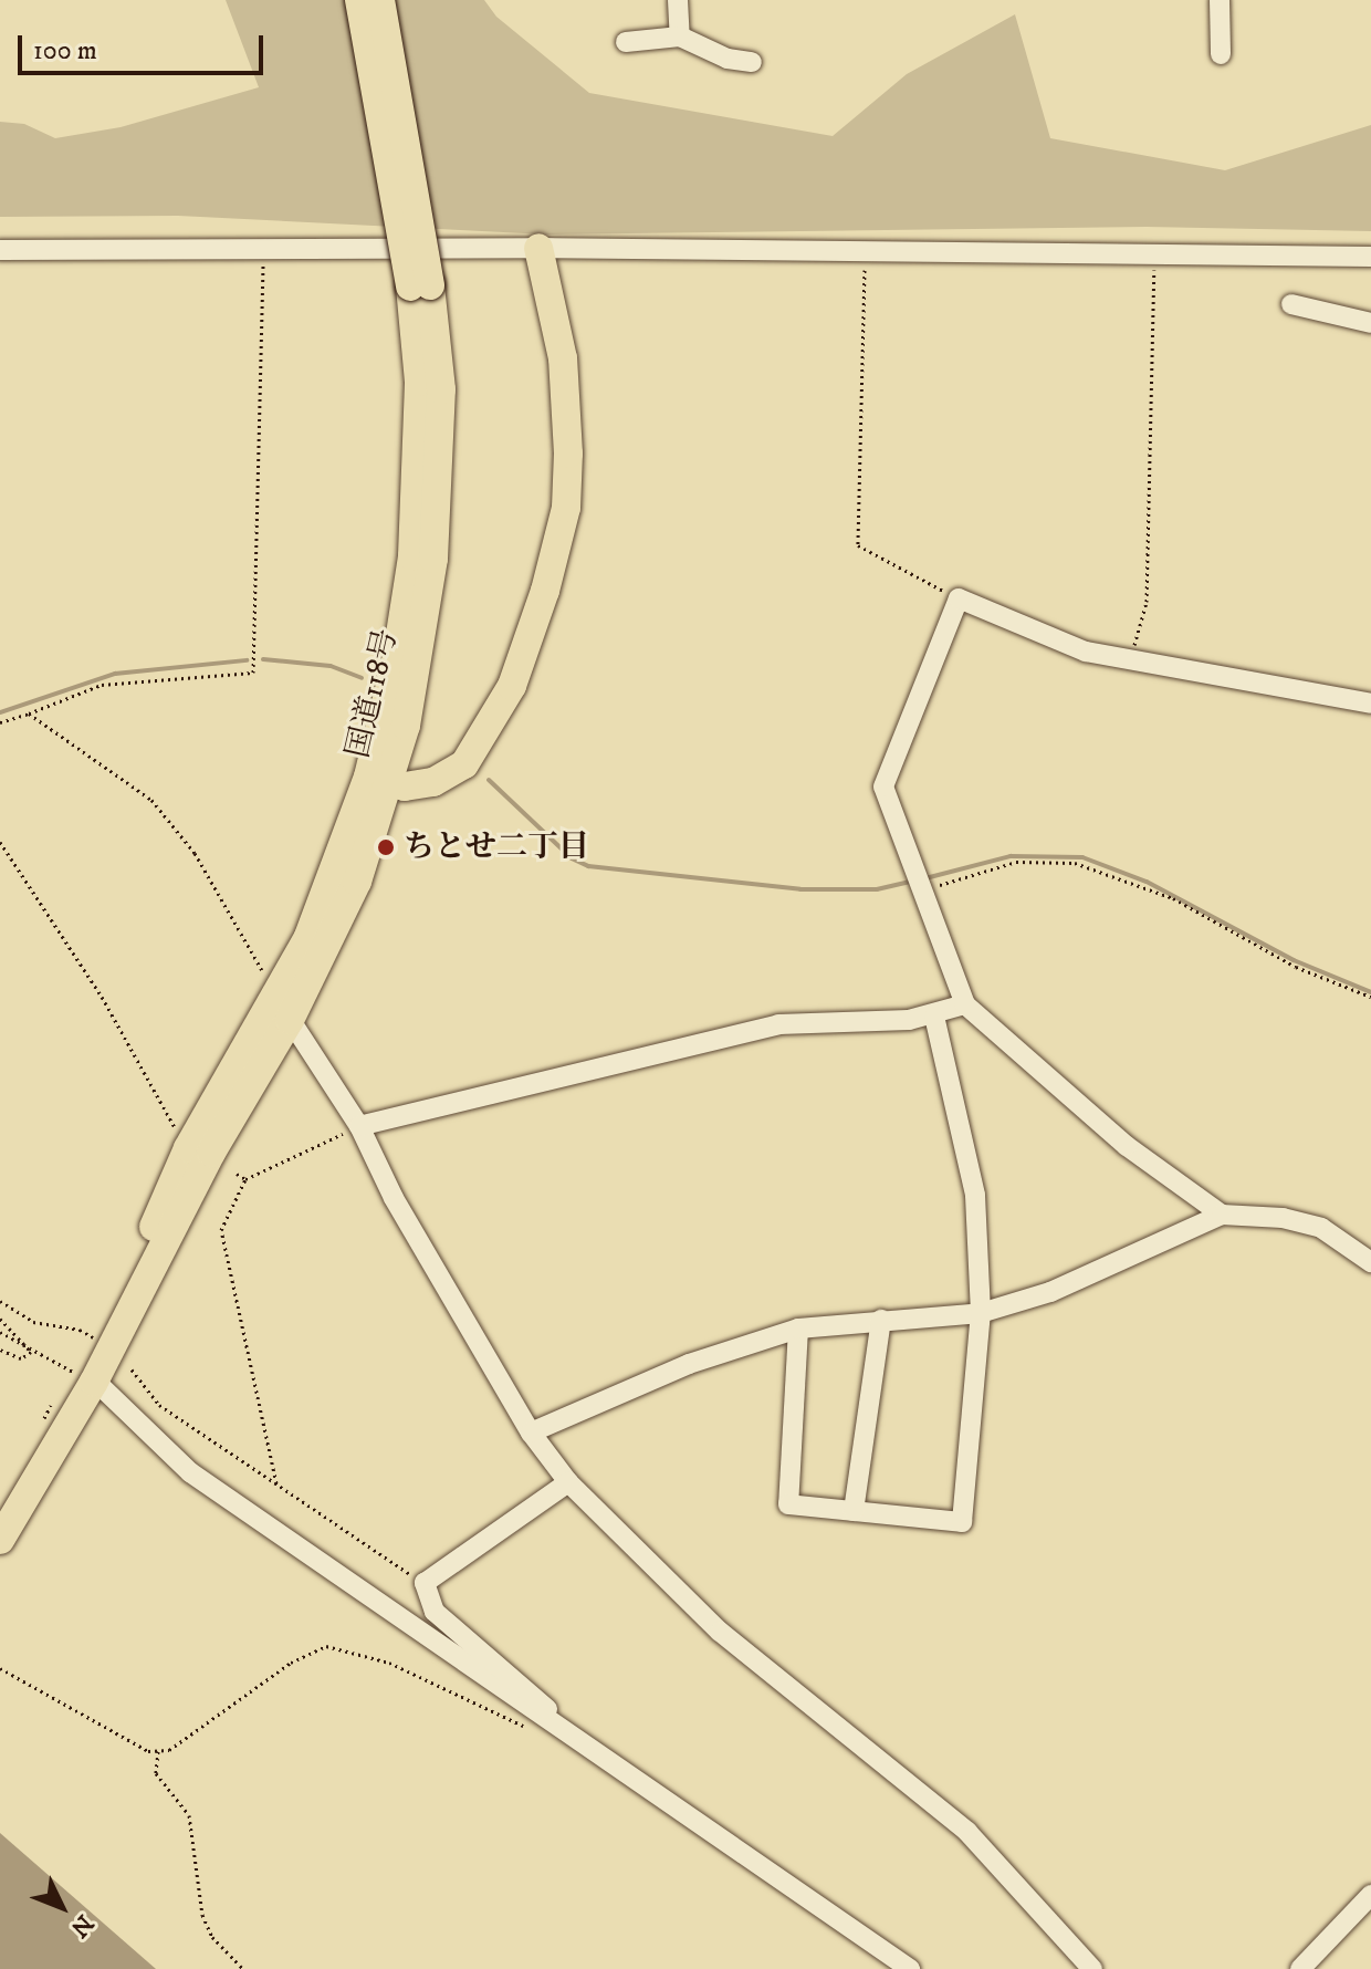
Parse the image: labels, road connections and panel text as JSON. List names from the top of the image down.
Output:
{
  "streets": {
    "highway": ["国道118号"]
  },
  "places": ["ちとせ二丁目"],
  "scale_bar": "100 m",
  "north": "bottom right"
}
